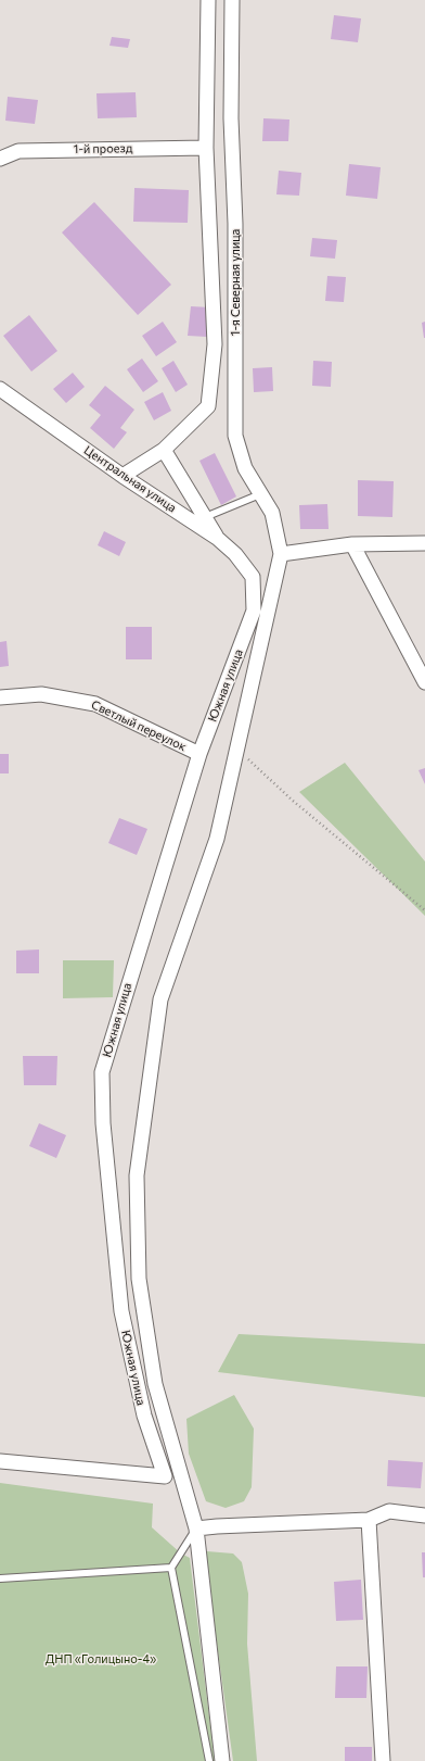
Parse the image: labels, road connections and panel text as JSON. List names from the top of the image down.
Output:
{
  "streets": {
    "street": [
      "1-й проезд",
      "1-я Северная улица",
      "Центральная улица",
      "Южная улица",
      "Светлый переулок"
    ]
  },
  "crossings": [
    ["Центральная улица", "Южная улица"],
    ["Южная улица", "Светлый переулок"]
  ],
  "parks": ["ДНП «Голицыно-4»"]
}
